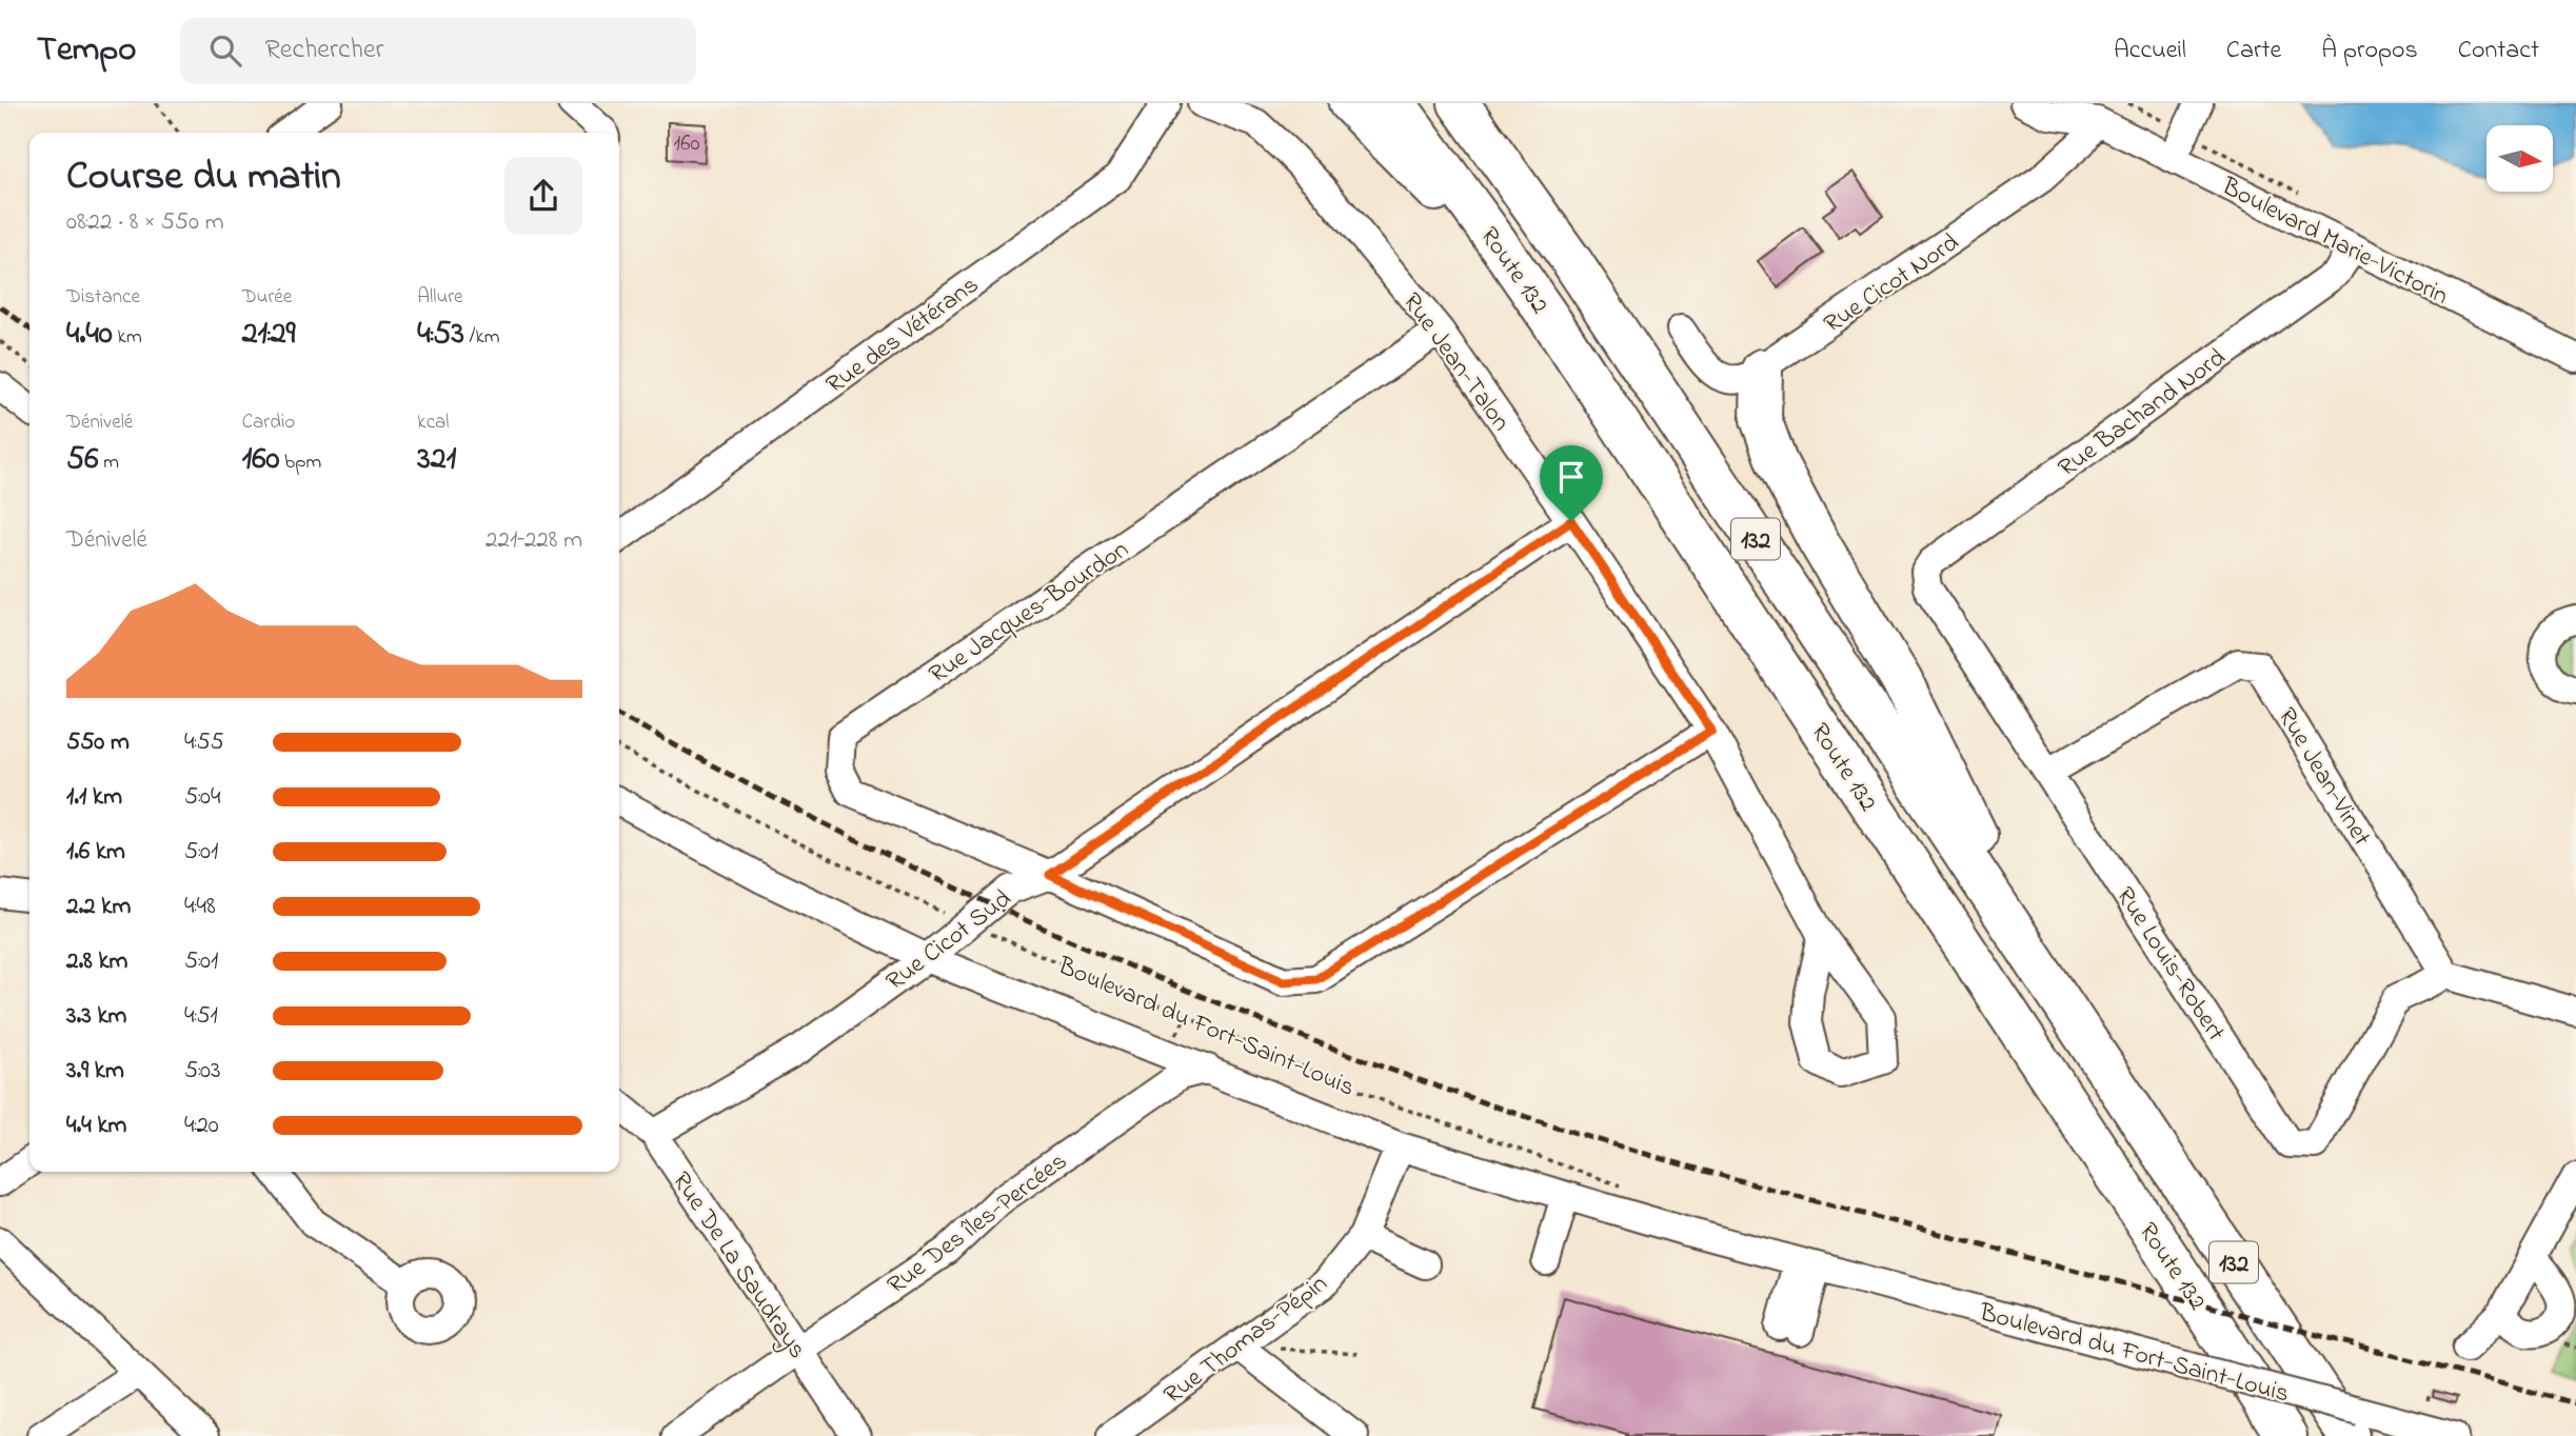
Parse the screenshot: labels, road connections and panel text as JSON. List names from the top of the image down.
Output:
{
  "streets": {
    "highway": ["Route 132", "132"],
    "street": [
      "Boulevard Marie-Victorin",
      "Rue Cicot Nord",
      "Rue des Vétérans",
      "Rue Jean-Talon",
      "Rue Bachand Nord",
      "Rue Jacques-Bourdon",
      "Rue Jean-Vinet",
      "Rue Cicot Sud",
      "Rue Louis-Robert",
      "Boulevard du Fort-Saint-Louis",
      "Rue Des îles-Percées",
      "Rue De La Saudrays",
      "Rue Thomas-Pépin"
    ]
  },
  "crossings": [
    ["Boulevard Marie-Victorin", "Rue Cicot Nord"],
    ["Boulevard Marie-Victorin", "Rue Bachand Nord"],
    ["Rue Jean-Talon", "Rue Jacques-Bourdon"],
    ["Rue Jean-Talon", "Rue Cicot Sud"],
    ["Rue Bachand Nord", "Rue Louis-Robert"],
    ["Rue Jacques-Bourdon", "Rue Cicot Sud"],
    ["Rue Jean-Vinet", "Rue Louis-Robert"],
    ["Rue Cicot Sud", "Boulevard du Fort-Saint-Louis"],
    ["Rue Cicot Sud", "Rue De La Saudrays"],
    ["Boulevard du Fort-Saint-Louis", "Rue Des îles-Percées"],
    ["Boulevard du Fort-Saint-Louis", "Rue Thomas-Pépin"],
    ["Rue Des îles-Percées", "Rue De La Saudrays"]
  ],
  "house_numbers": ["160"],
  "north": "right",
  "page": {
    "header": "Tempo",
    "search": "Rechercher",
    "nav": [
      "Accueil",
      "Carte",
      "À propos",
      "Contact"
    ],
    "heading": ["Course du matin", "08:22 · 8 × 550 m"],
    "stats": [
      ["Distance", "4.40 km"],
      ["Durée", "21:29"],
      ["Allure", "4:53 /km"],
      ["Dénivelé", "56 m"],
      ["Cardio", "160 bpm"],
      ["kcal", "321"]
    ],
    "chart": ["Dénivelé", "221–228 m"],
    "list": [
      {
        "name": "550 m",
        "note": "4:55"
      },
      {
        "name": "1.1 km",
        "note": "5:04"
      },
      {
        "name": "1.6 km",
        "note": "5:01"
      },
      {
        "name": "2.2 km",
        "note": "4:48"
      },
      {
        "name": "2.8 km",
        "note": "5:01"
      },
      {
        "name": "3.3 km",
        "note": "4:51"
      },
      {
        "name": "3.9 km",
        "note": "5:03"
      },
      {
        "name": "4.4 km",
        "note": "4:20"
      }
    ]
  }
}
